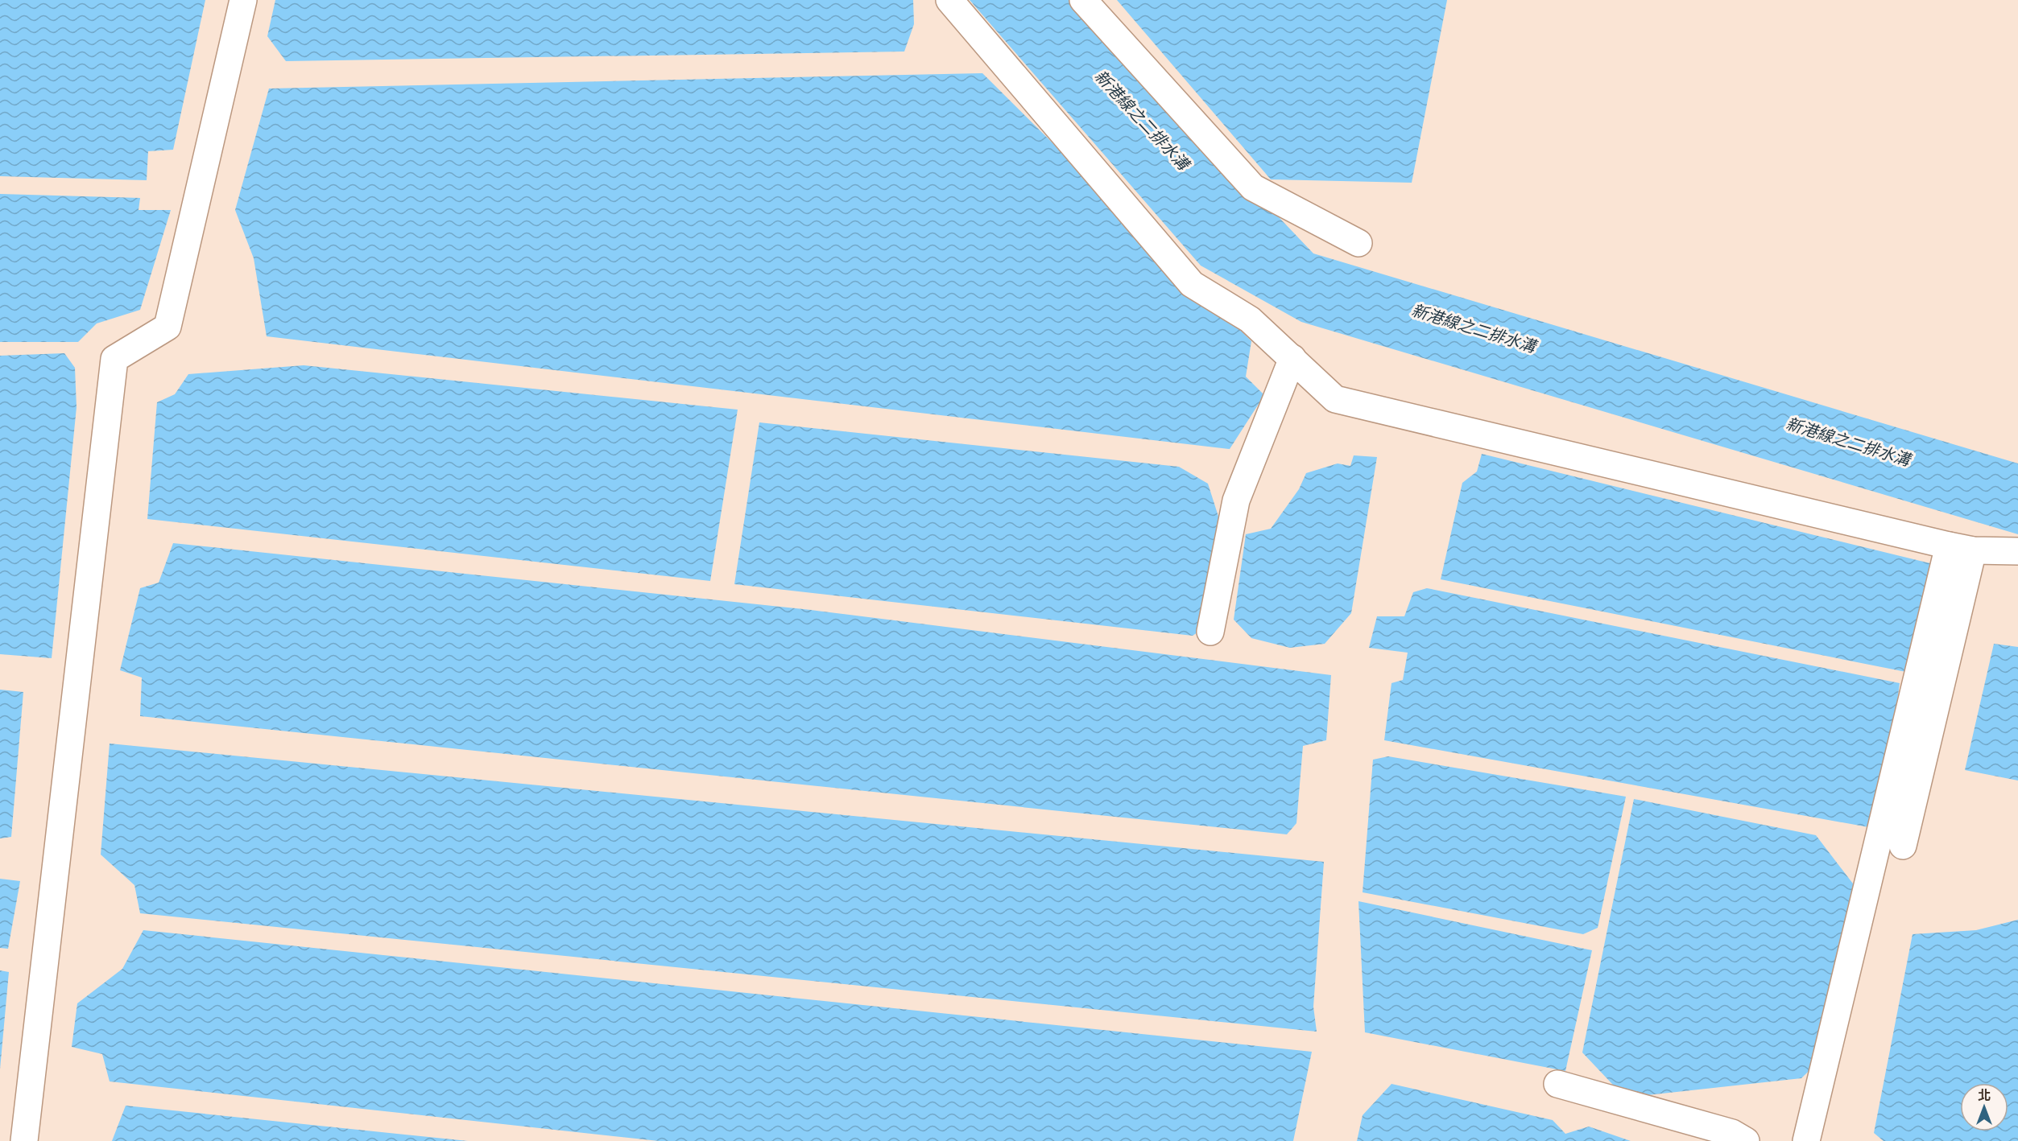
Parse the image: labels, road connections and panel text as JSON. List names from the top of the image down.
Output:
{
  "water": ["新港線之二排水溝"],
  "north": "top"
}
